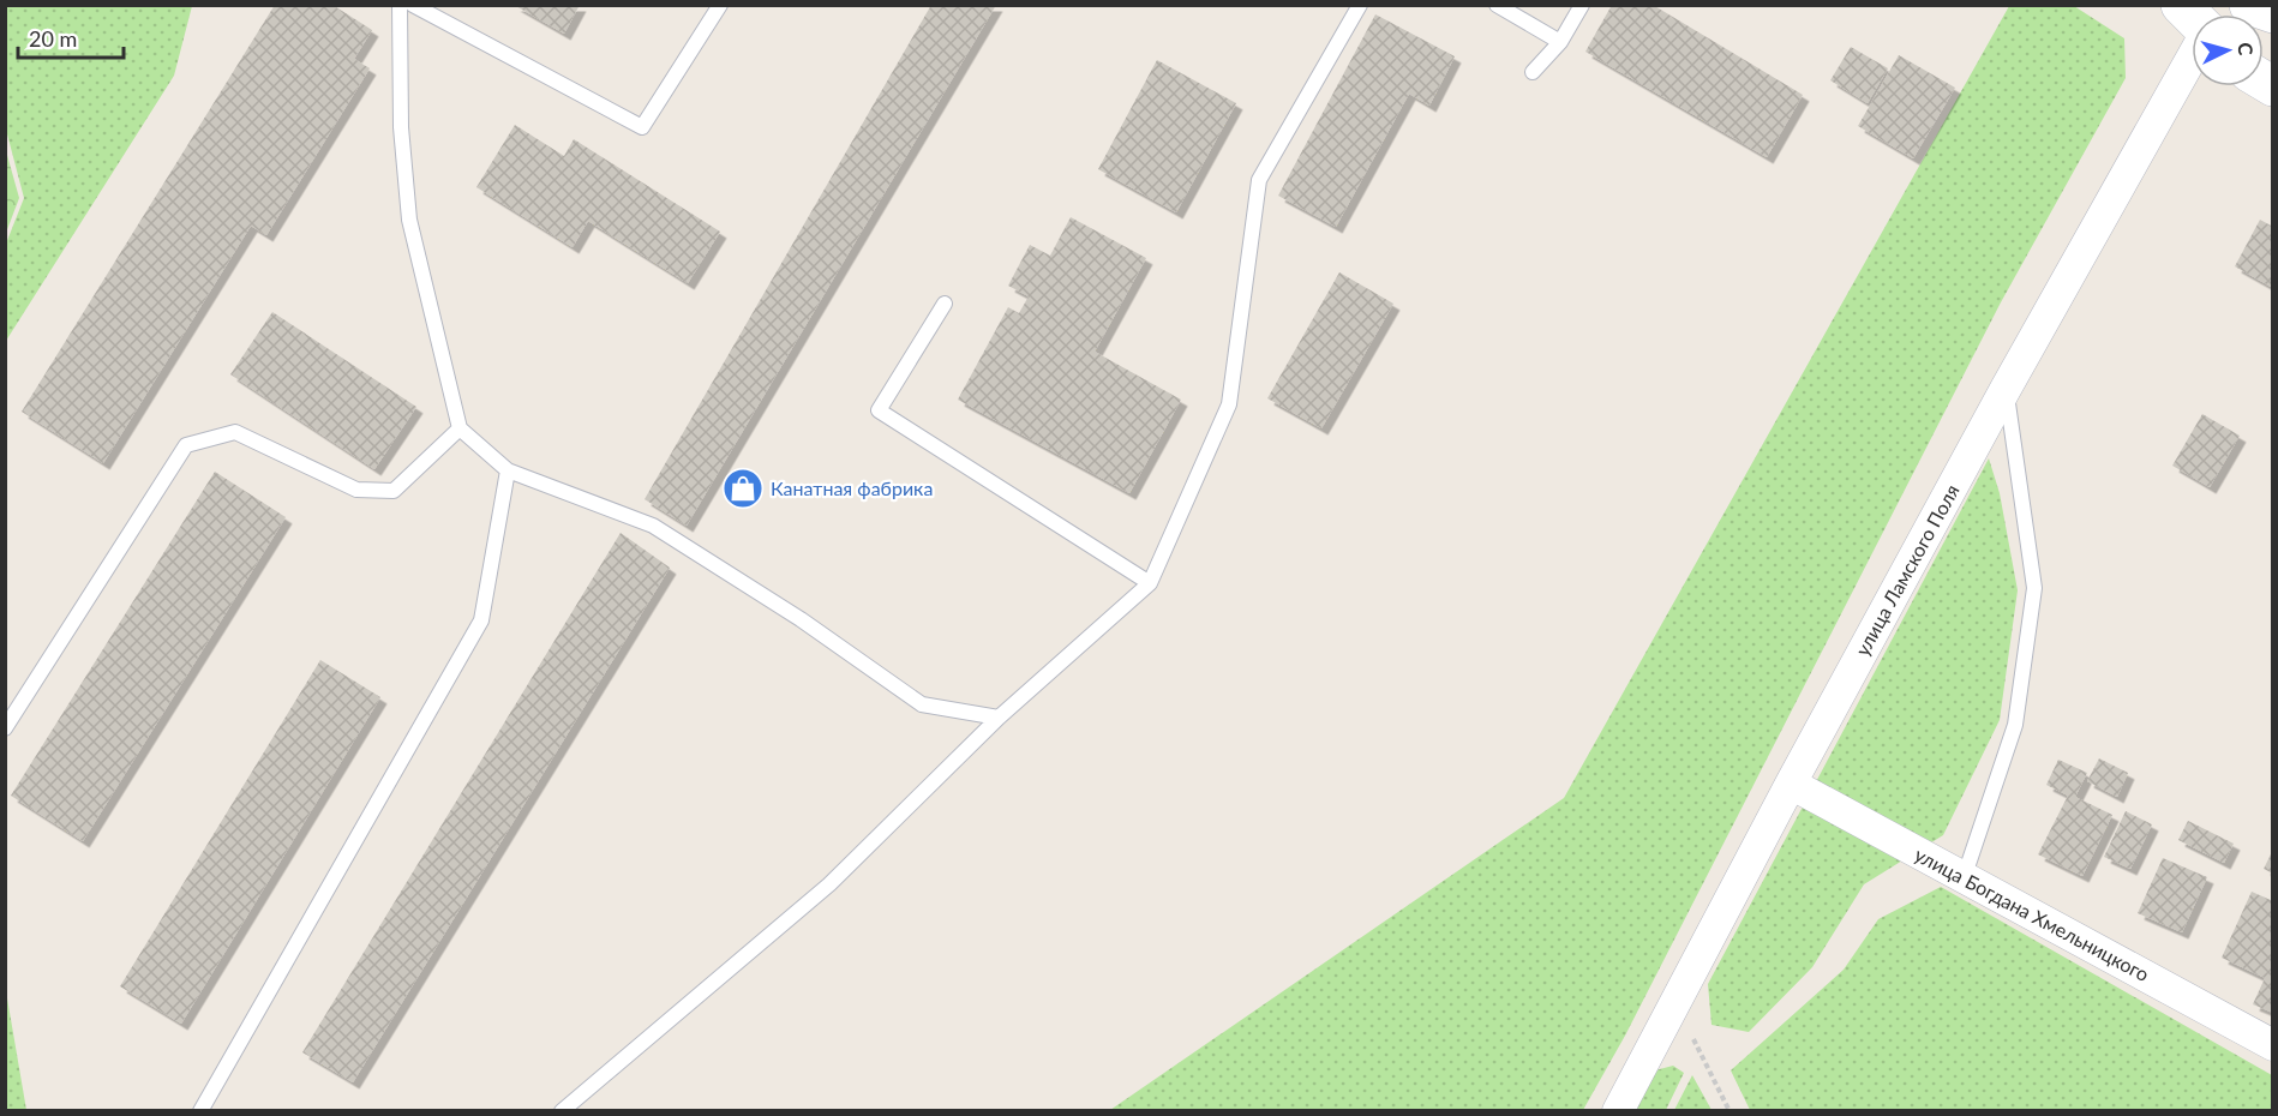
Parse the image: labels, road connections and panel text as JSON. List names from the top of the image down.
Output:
{
  "streets": {
    "street": ["улица Ламского Поля", "улица Богдана Хмельницкого"]
  },
  "crossings": [
    ["улица Ламского Поля", "улица Богдана Хмельницкого"]
  ],
  "places": {
    "shop": ["Канатная фабрика"]
  },
  "scale_bar": "20 m",
  "north": "right"
}
